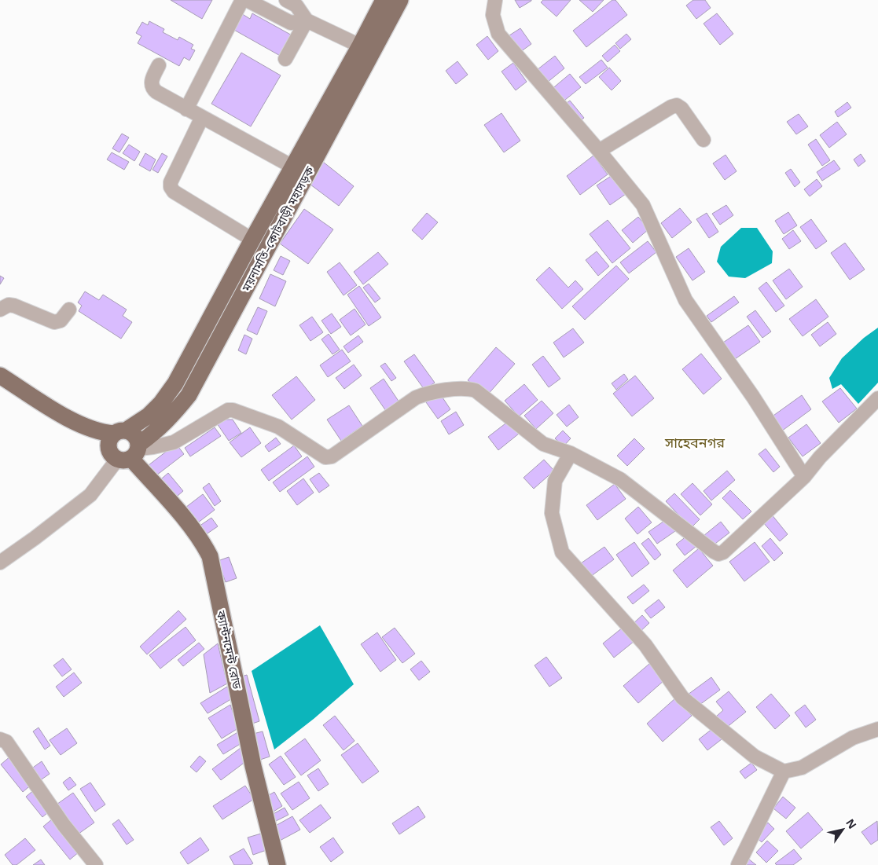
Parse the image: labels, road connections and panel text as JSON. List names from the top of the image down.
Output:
{
  "streets": {
    "main road": ["ময়নামতি–কোটবাড়ী মহাসড়ক", "ক্যান্টনমেন্ট রোড"]
  },
  "crossings": [
    ["ময়নামতি–কোটবাড়ী মহাসড়ক", "ক্যান্টনমেন্ট রোড"]
  ],
  "districts": ["সাহেবনগর"],
  "north": "top right"
}
